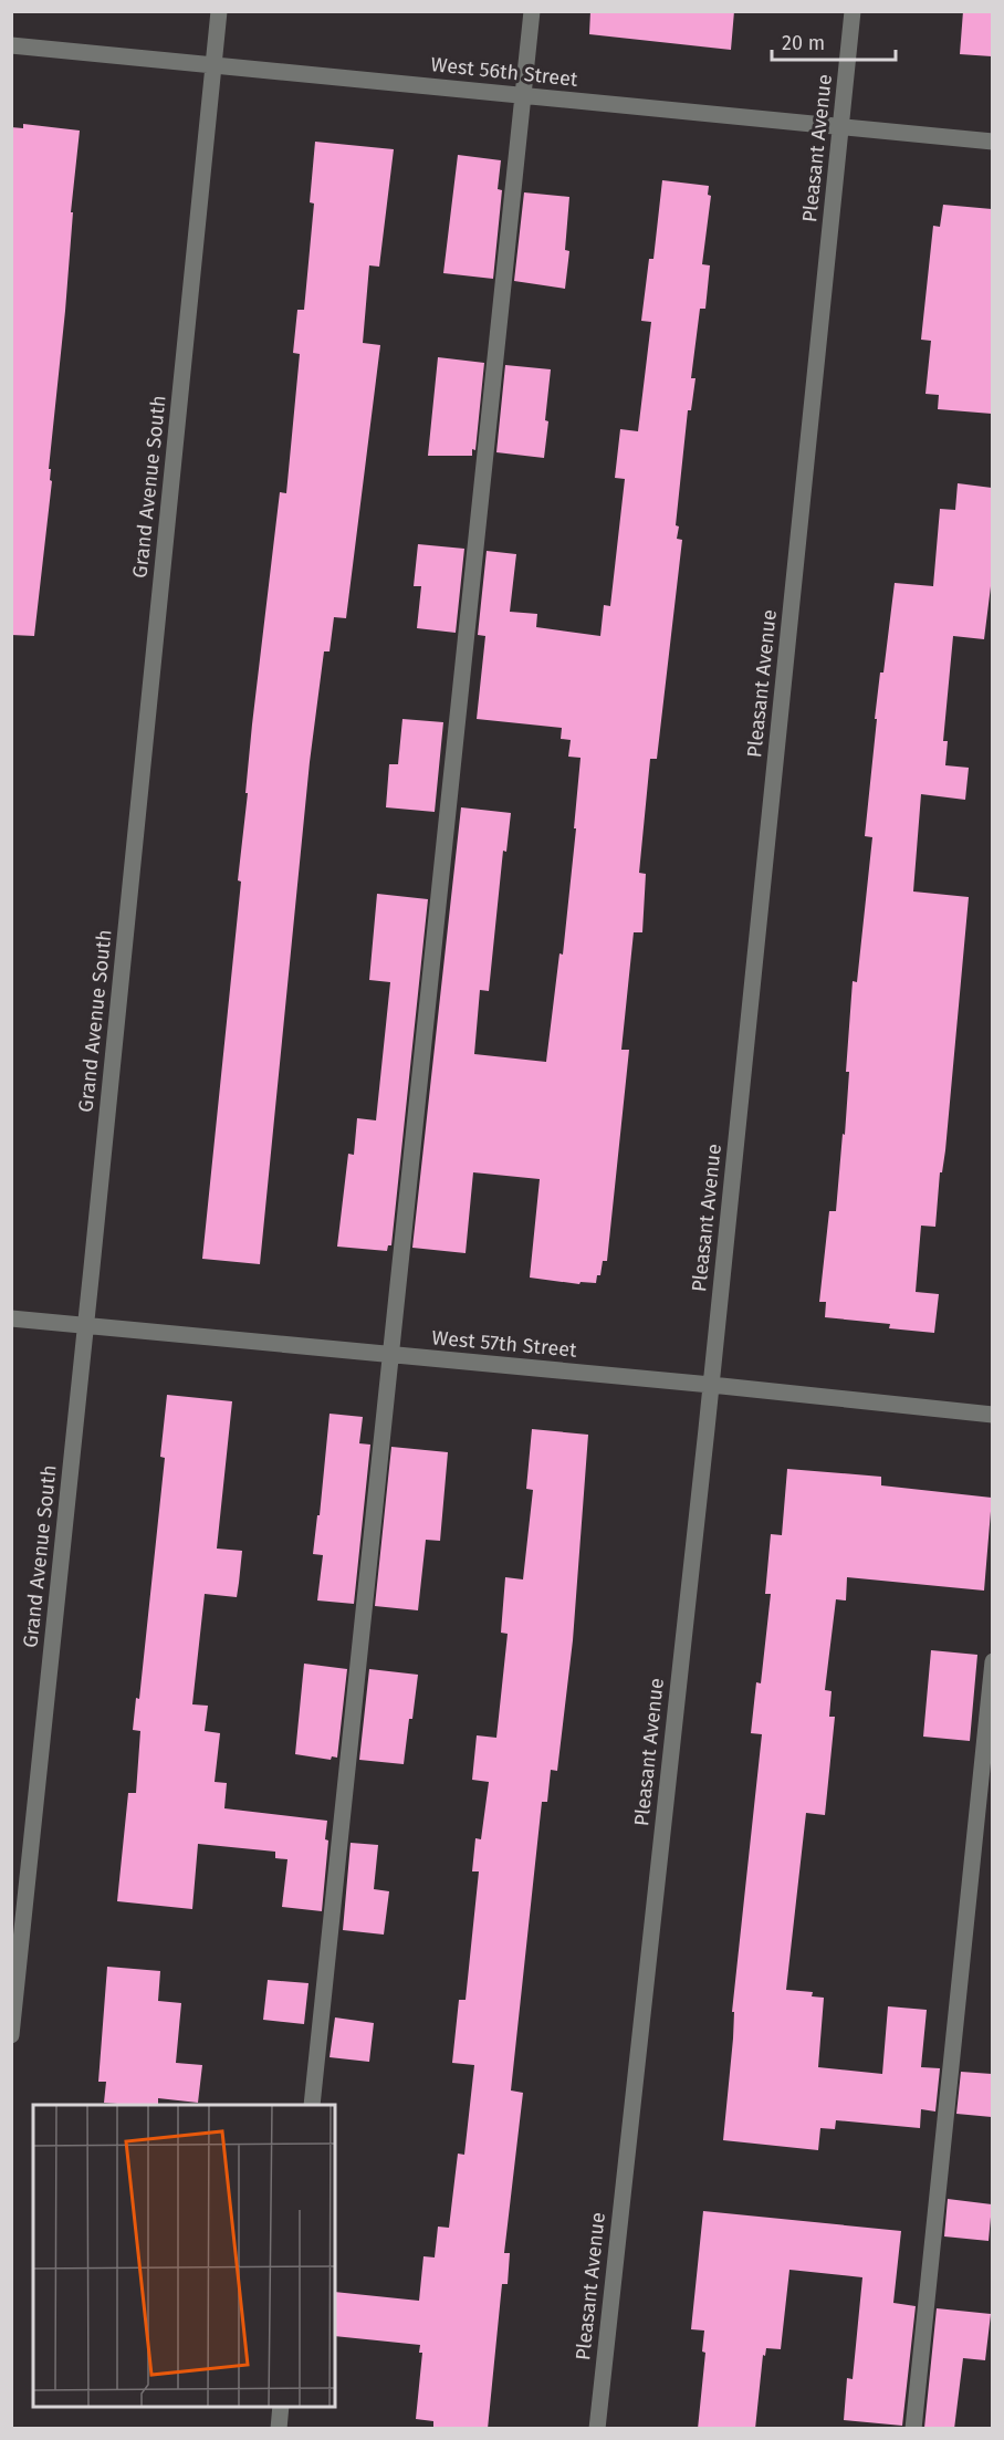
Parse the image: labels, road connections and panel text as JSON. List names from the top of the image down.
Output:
{
  "streets": {
    "street": [
      "West 56th Street",
      "Pleasant Avenue",
      "Grand Avenue South",
      "West 57th Street"
    ]
  },
  "crossings": [
    ["West 56th Street", "Pleasant Avenue"],
    ["West 56th Street", "Grand Avenue South"],
    ["Pleasant Avenue", "West 57th Street"],
    ["Grand Avenue South", "West 57th Street"]
  ],
  "scale_bar": "20 m"
}
